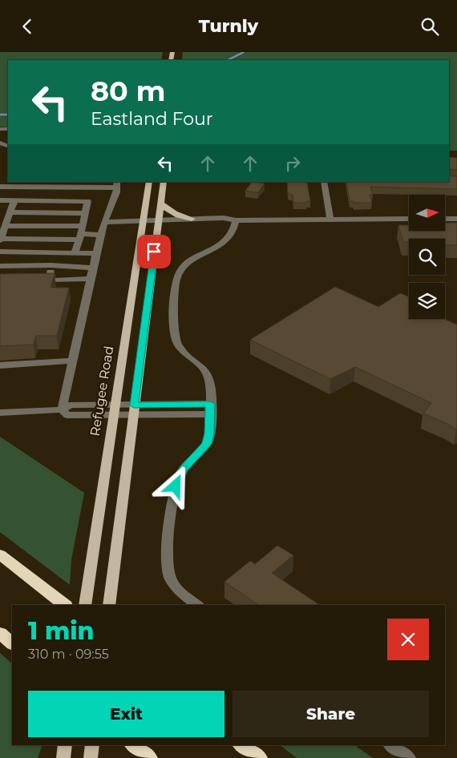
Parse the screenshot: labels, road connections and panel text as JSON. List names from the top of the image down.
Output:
{
  "streets": {
    "main road": ["Refugee Road"]
  },
  "north": "right",
  "page": {
    "header": "Turnly",
    "turn": ["80 m", "Eastland Four"],
    "heading": ["1 min", "310 m · 09:55"],
    "buttons": ["Exit", "Share"]
  }
}
